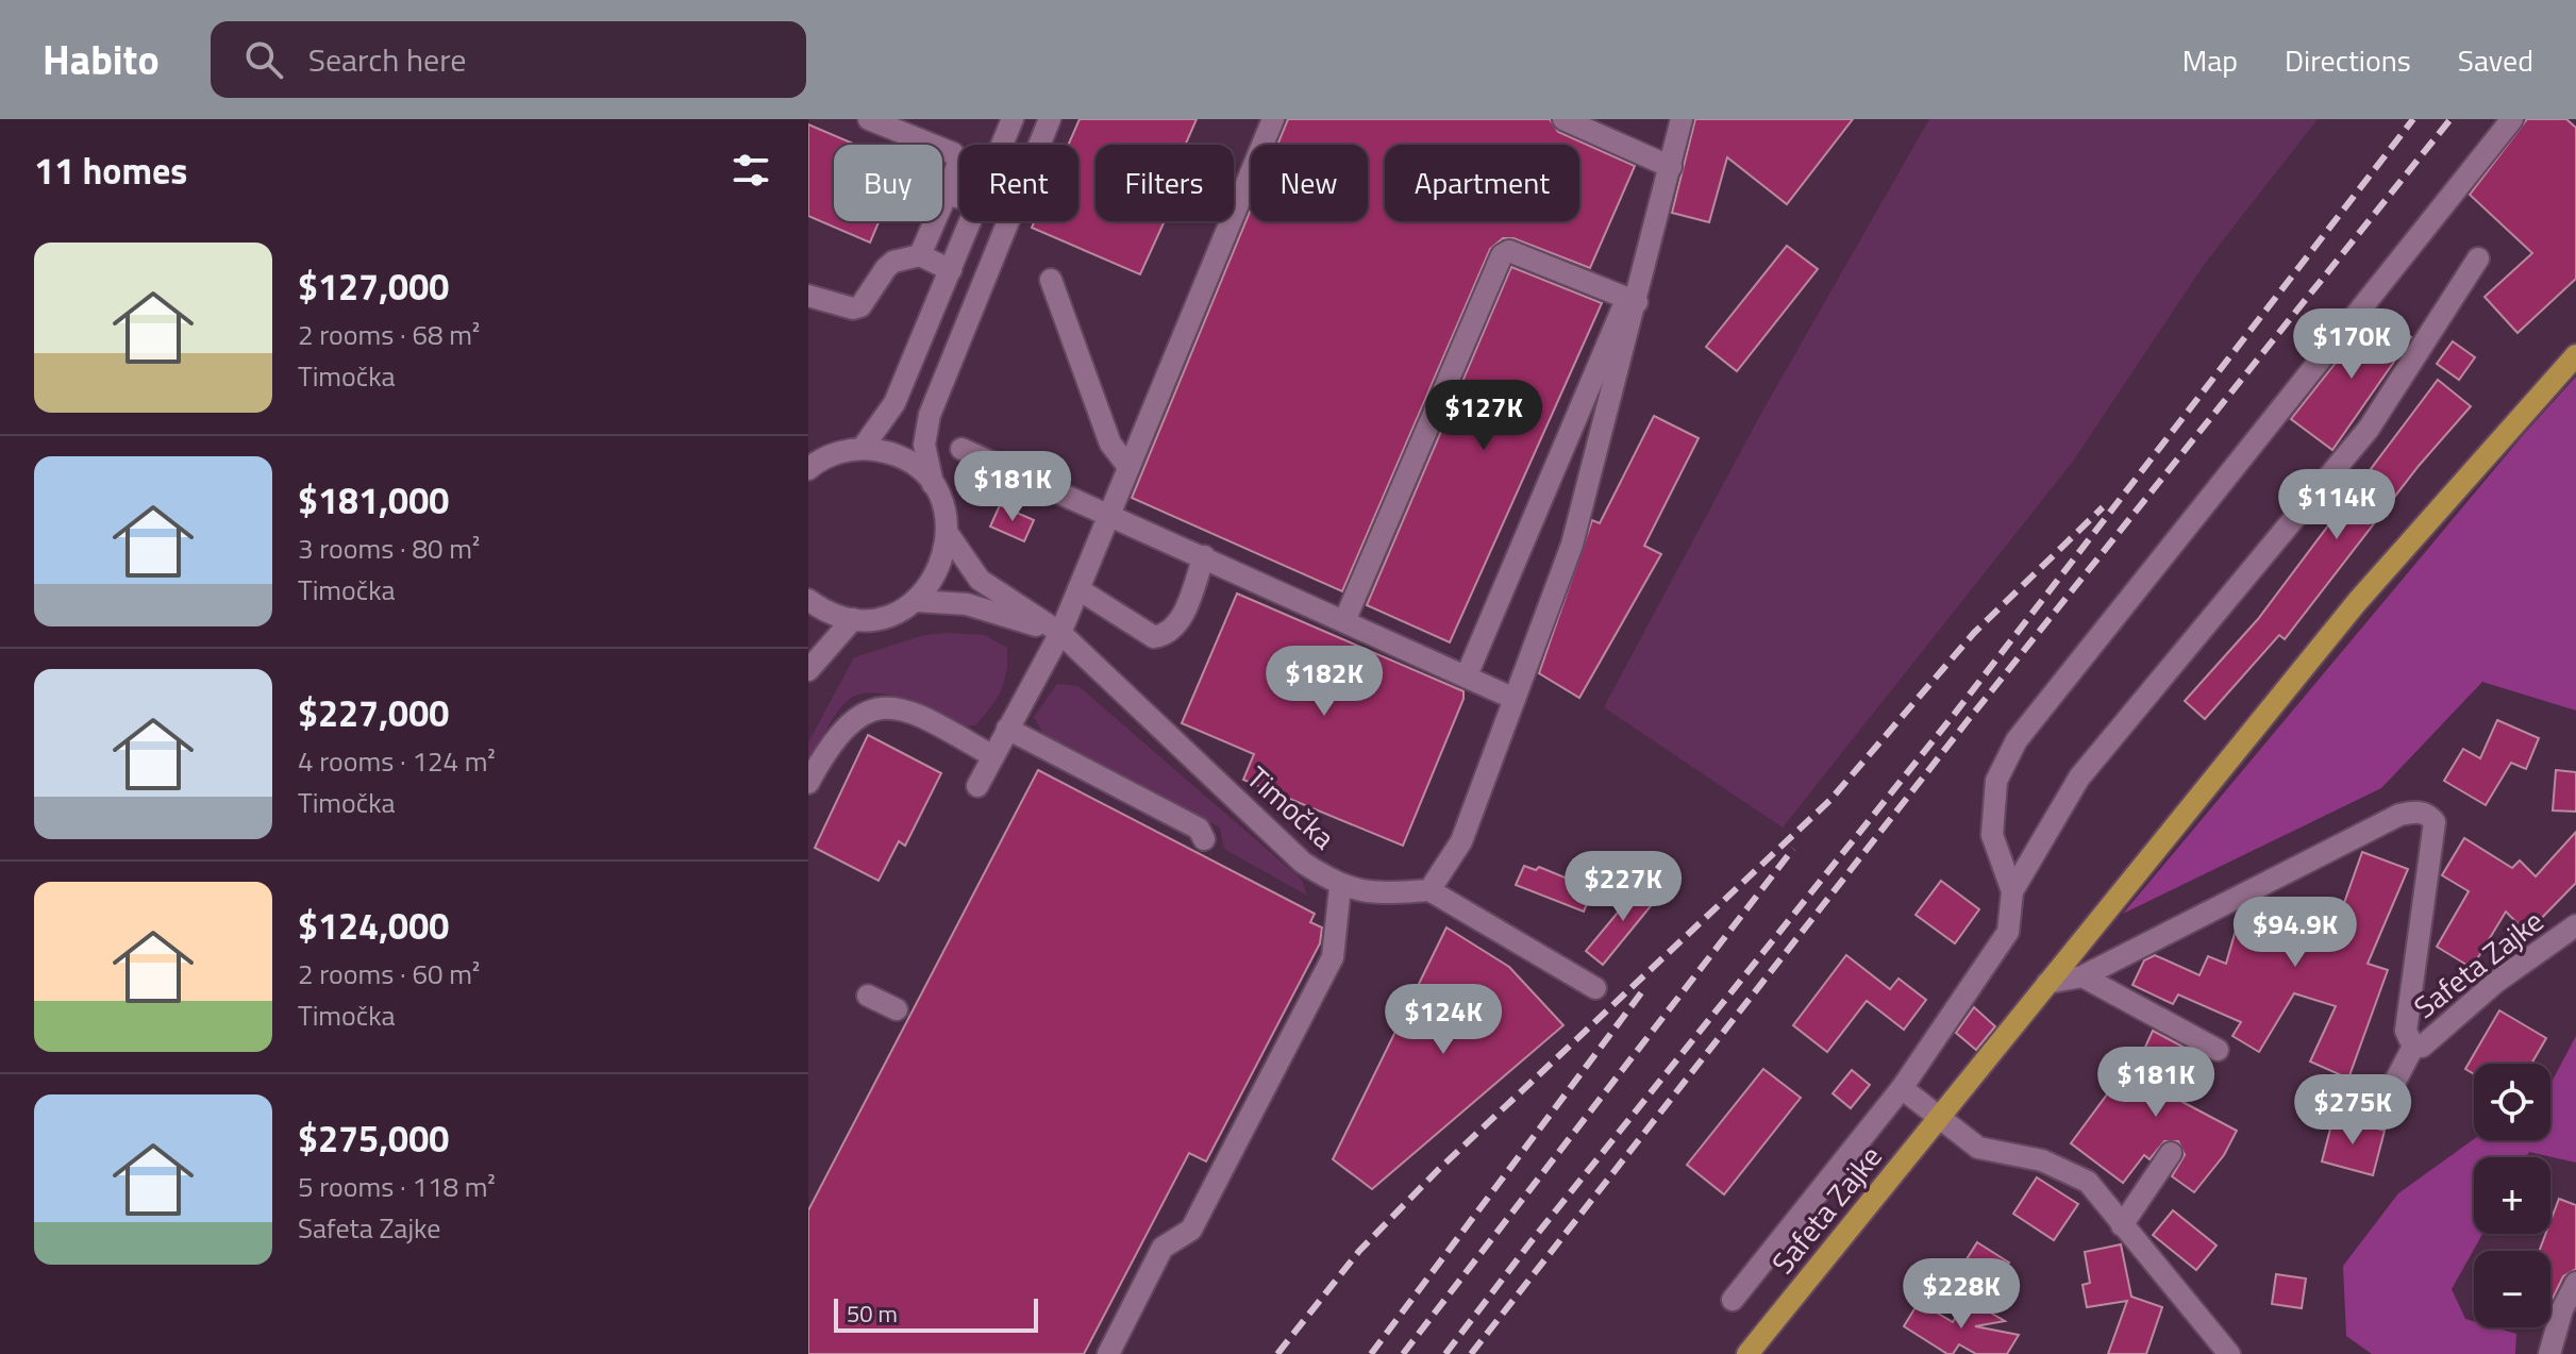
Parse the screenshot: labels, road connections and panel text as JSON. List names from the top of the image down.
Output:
{
  "streets": {
    "main road": ["Safeta Zajke"],
    "street": ["Timočka"]
  },
  "scale_bar": "50 m",
  "page": {
    "header": "Habito",
    "search": "Search here",
    "nav": ["Map", "Directions", "Saved"],
    "heading": "11 homes",
    "chip": [
      "Buy",
      "Rent",
      "Filters",
      "New",
      "Apartment"
    ],
    "list": [
      {
        "name": "$127,000",
        "note": "2 rooms · 68 m² · Timočka"
      },
      {
        "name": "$181,000",
        "note": "3 rooms · 80 m² · Timočka"
      },
      {
        "name": "$227,000",
        "note": "4 rooms · 124 m² · Timočka"
      },
      {
        "name": "$124,000",
        "note": "2 rooms · 60 m² · Timočka"
      },
      {
        "name": "$275,000",
        "note": "5 rooms · 118 m² · Safeta Zajke"
      }
    ],
    "price": [
      "$170K",
      "$127K",
      "$181K",
      "$114K",
      "$182K",
      "$227K",
      "$94.9K",
      "$124K",
      "$181K",
      "$275K",
      "$228K"
    ],
    "map_buttons": ["+", "−"],
    "scale": "50 m"
  }
}
